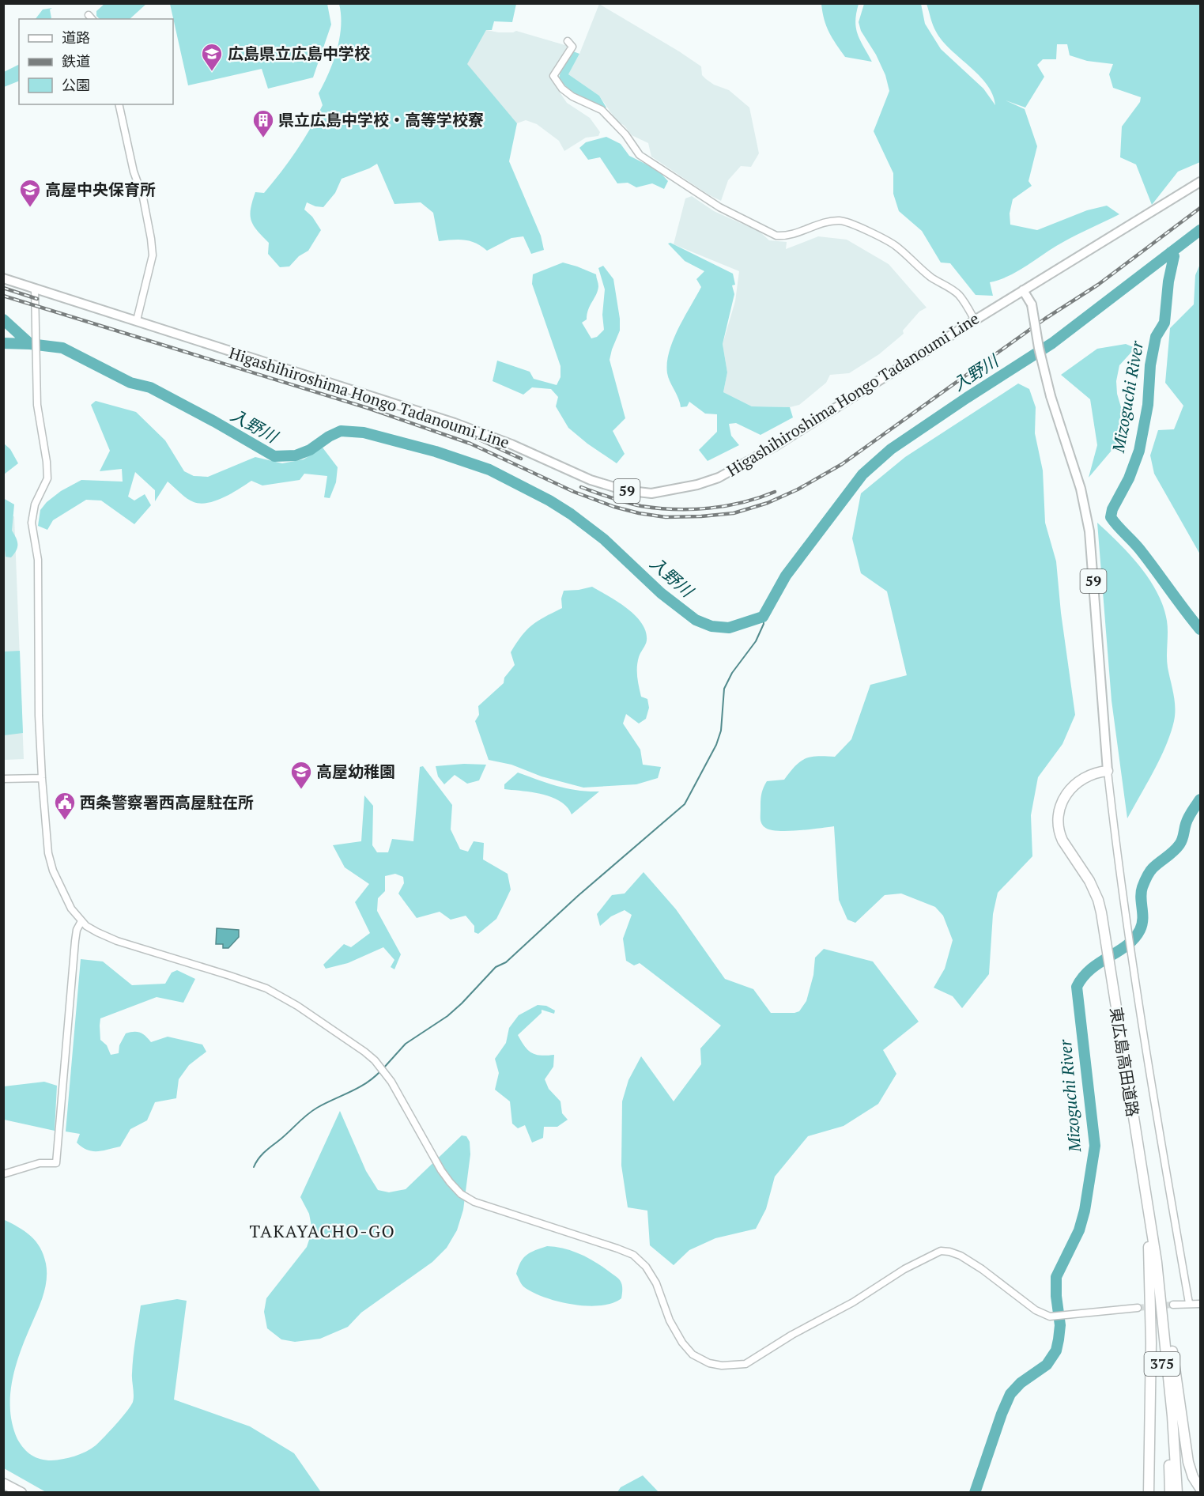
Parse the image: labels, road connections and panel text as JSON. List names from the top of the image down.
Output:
{
  "streets": {
    "highway": ["東広島高田道路", "375"],
    "main road": ["Higashihiroshima Hongo Tadanoumi Line", "59"]
  },
  "crossings": [
    ["Higashihiroshima Hongo Tadanoumi Line", "59"],
    ["59", "東広島高田道路"],
    ["東広島高田道路", "375"]
  ],
  "districts": ["TAKAYACHO-GO"],
  "water": ["入野川", "Mizoguchi River"],
  "places": {
    "school or university": ["広島県立広島中学校", "高屋中央保育所", "高屋幼稚園"],
    "building": ["県立広島中学校・高等学校寮"],
    "public building": ["西条警察署西高屋駐在所"]
  },
  "legend": ["道路", "鉄道", "公園"]
}
